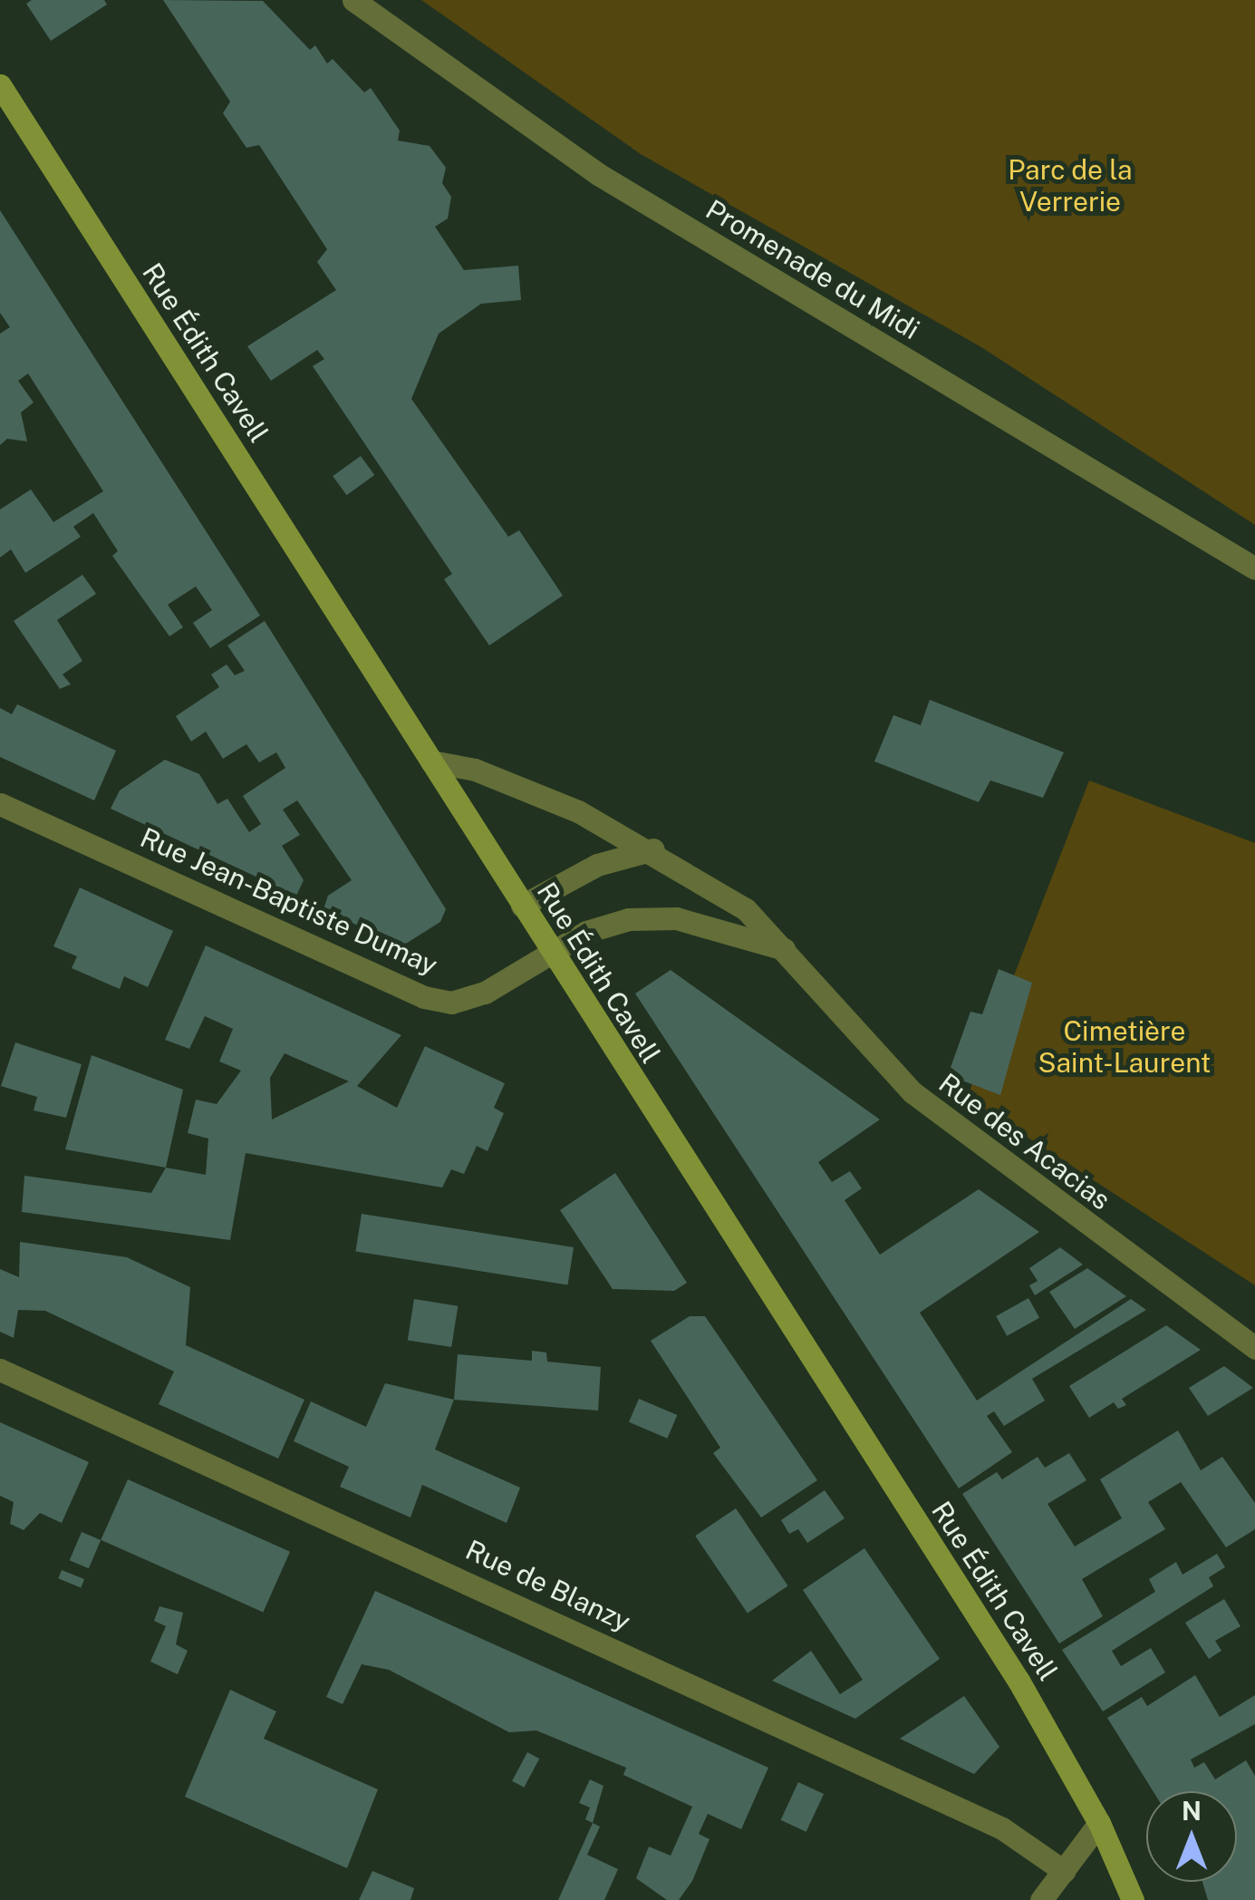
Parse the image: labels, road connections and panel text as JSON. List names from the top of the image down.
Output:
{
  "streets": {
    "street": [
      "Promenade du Midi",
      "Rue Édith Cavell",
      "Rue Jean-Baptiste Dumay",
      "Rue des Acacias",
      "Rue de Blanzy"
    ]
  },
  "crossings": [
    ["Rue Édith Cavell", "Rue Jean-Baptiste Dumay"],
    ["Rue Édith Cavell", "Rue des Acacias"]
  ],
  "parks": ["Parc de la Verrerie", "Cimetière Saint-Laurent"],
  "north": "top"
}
